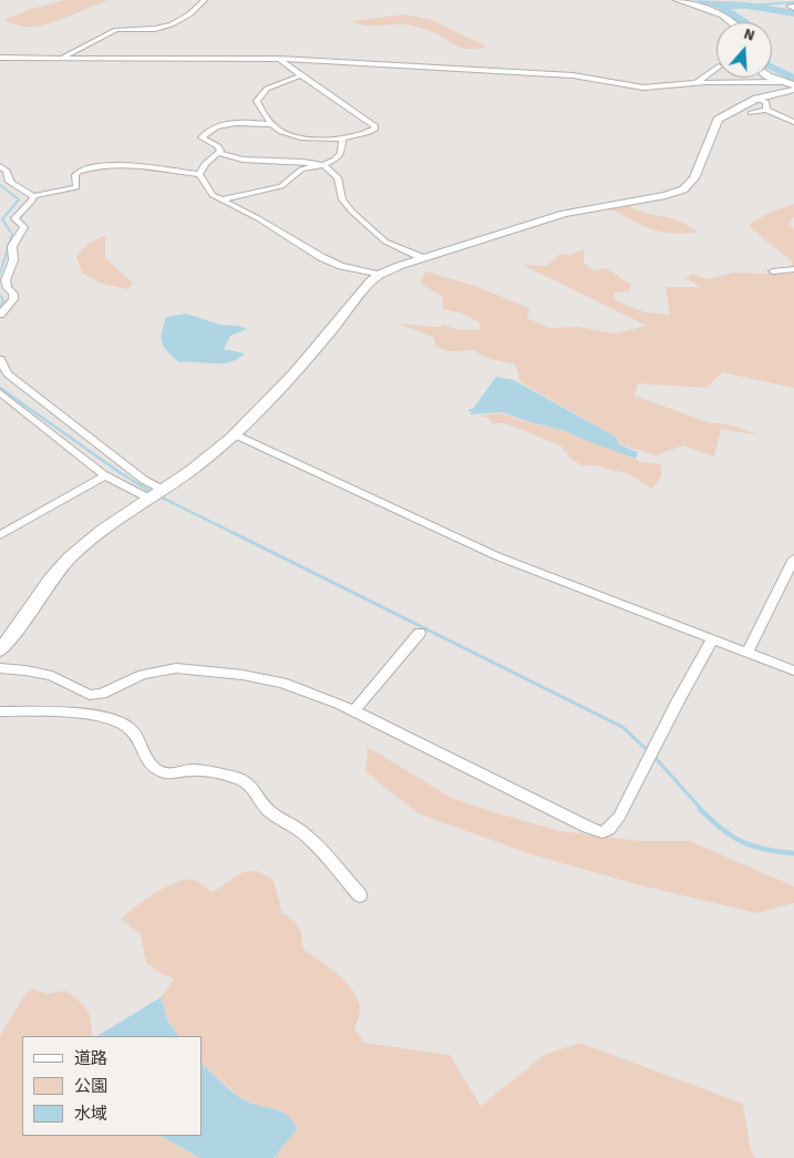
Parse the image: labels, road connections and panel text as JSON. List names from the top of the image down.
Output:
{
  "legend": ["道路", "公園", "水域"],
  "north": "top"
}
